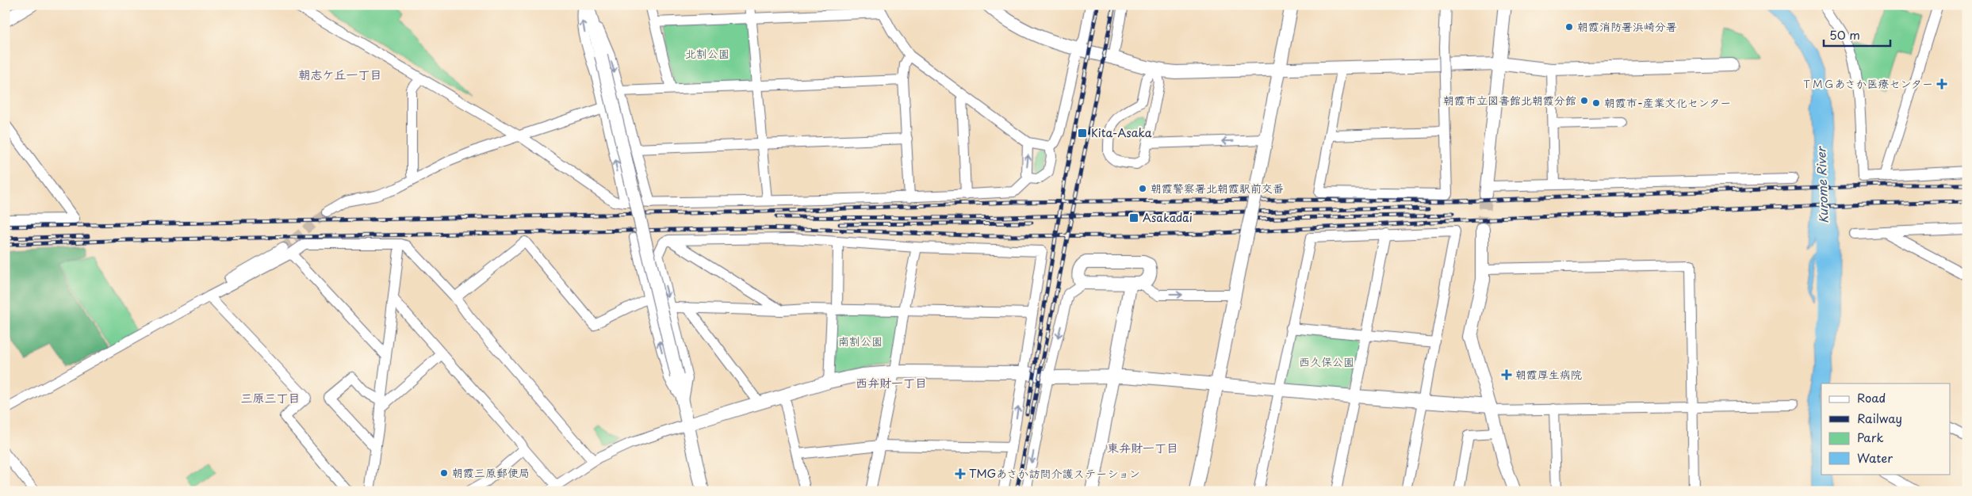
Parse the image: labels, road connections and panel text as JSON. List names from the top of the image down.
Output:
{
  "districts": [
    "朝志ケ丘一丁目",
    "西弁財一丁目",
    "三原三丁目",
    "東弁財一丁目"
  ],
  "water": ["Kurome River"],
  "parks": ["北割公園", "南割公園", "西久保公園"],
  "places": {
    "other": [
      "朝霞消防署浜崎分署",
      "朝霞市立図書館北朝霞分館",
      "朝霞市-産業文化センター",
      "朝霞警察署北朝霞駅前交番",
      "朝霞三原郵便局"
    ],
    "health": ["ＴＭＧあさか医療センター", "朝霞厚生病院", "TMGあさか訪問介護ステーション"],
    "transit": ["Kita-Asaka", "Asakadai"]
  },
  "legend": [
    "Road",
    "Railway",
    "Park",
    "Water"
  ],
  "scale_bar": "50 m"
}
